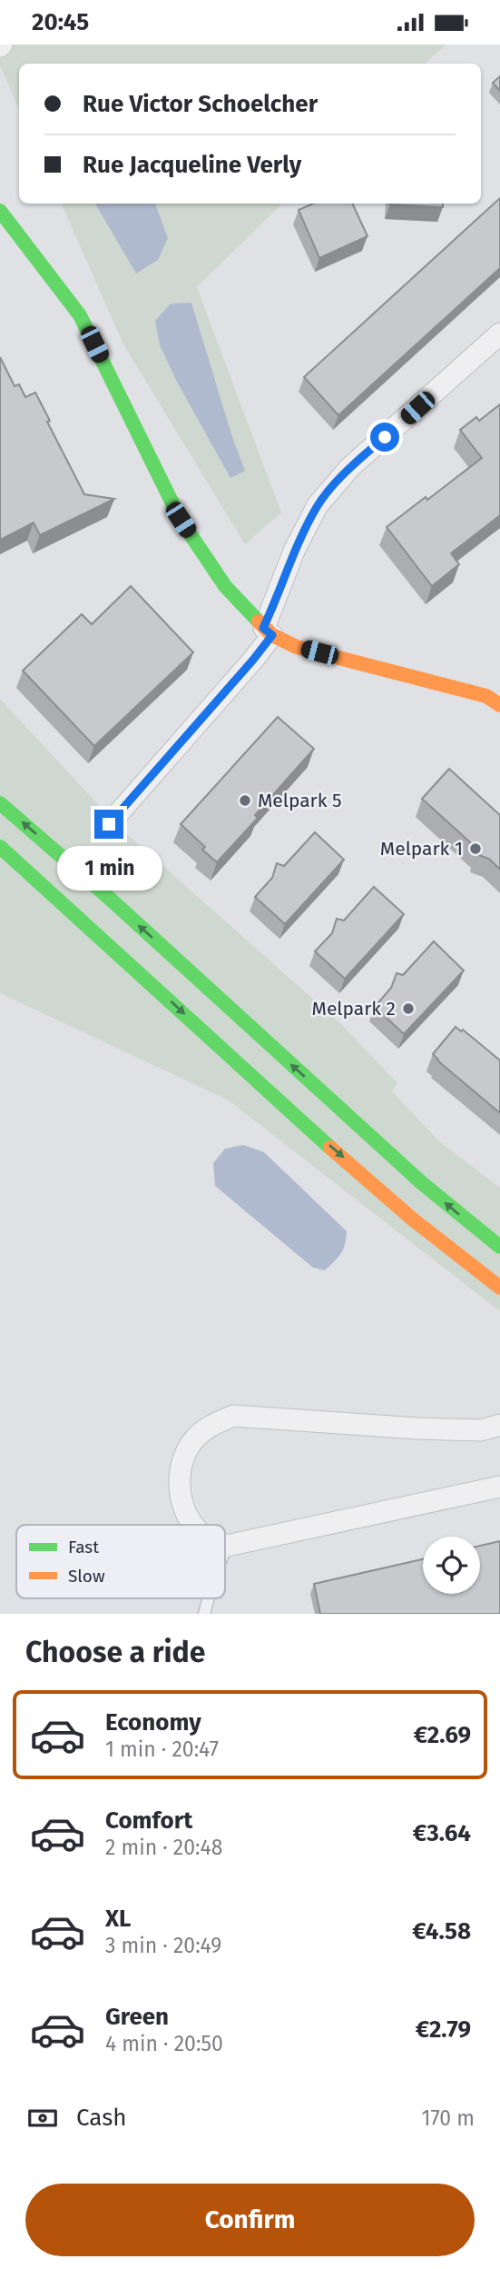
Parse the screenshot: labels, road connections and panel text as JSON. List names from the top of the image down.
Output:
{
  "places": ["Melpark 5", "Melpark 1", "Melpark 2"],
  "legend": ["Fast", "Slow"],
  "page": {
    "status": "20:45",
    "banner": ["Rue Victor Schoelcher", "Rue Jacqueline Verly"],
    "bubble": "1 min",
    "heading": "Choose a ride",
    "list": [
      {
        "name": "Economy",
        "note": "1 min · 20:47",
        "value": "€2.69"
      },
      {
        "name": "Comfort",
        "note": "2 min · 20:48",
        "value": "€3.64"
      },
      {
        "name": "XL",
        "note": "3 min · 20:49",
        "value": "€4.58"
      },
      {
        "name": "Green",
        "note": "4 min · 20:50",
        "value": "€2.79"
      }
    ],
    "pay": ["Cash", "170 m"],
    "buttons": "Confirm"
  }
}
